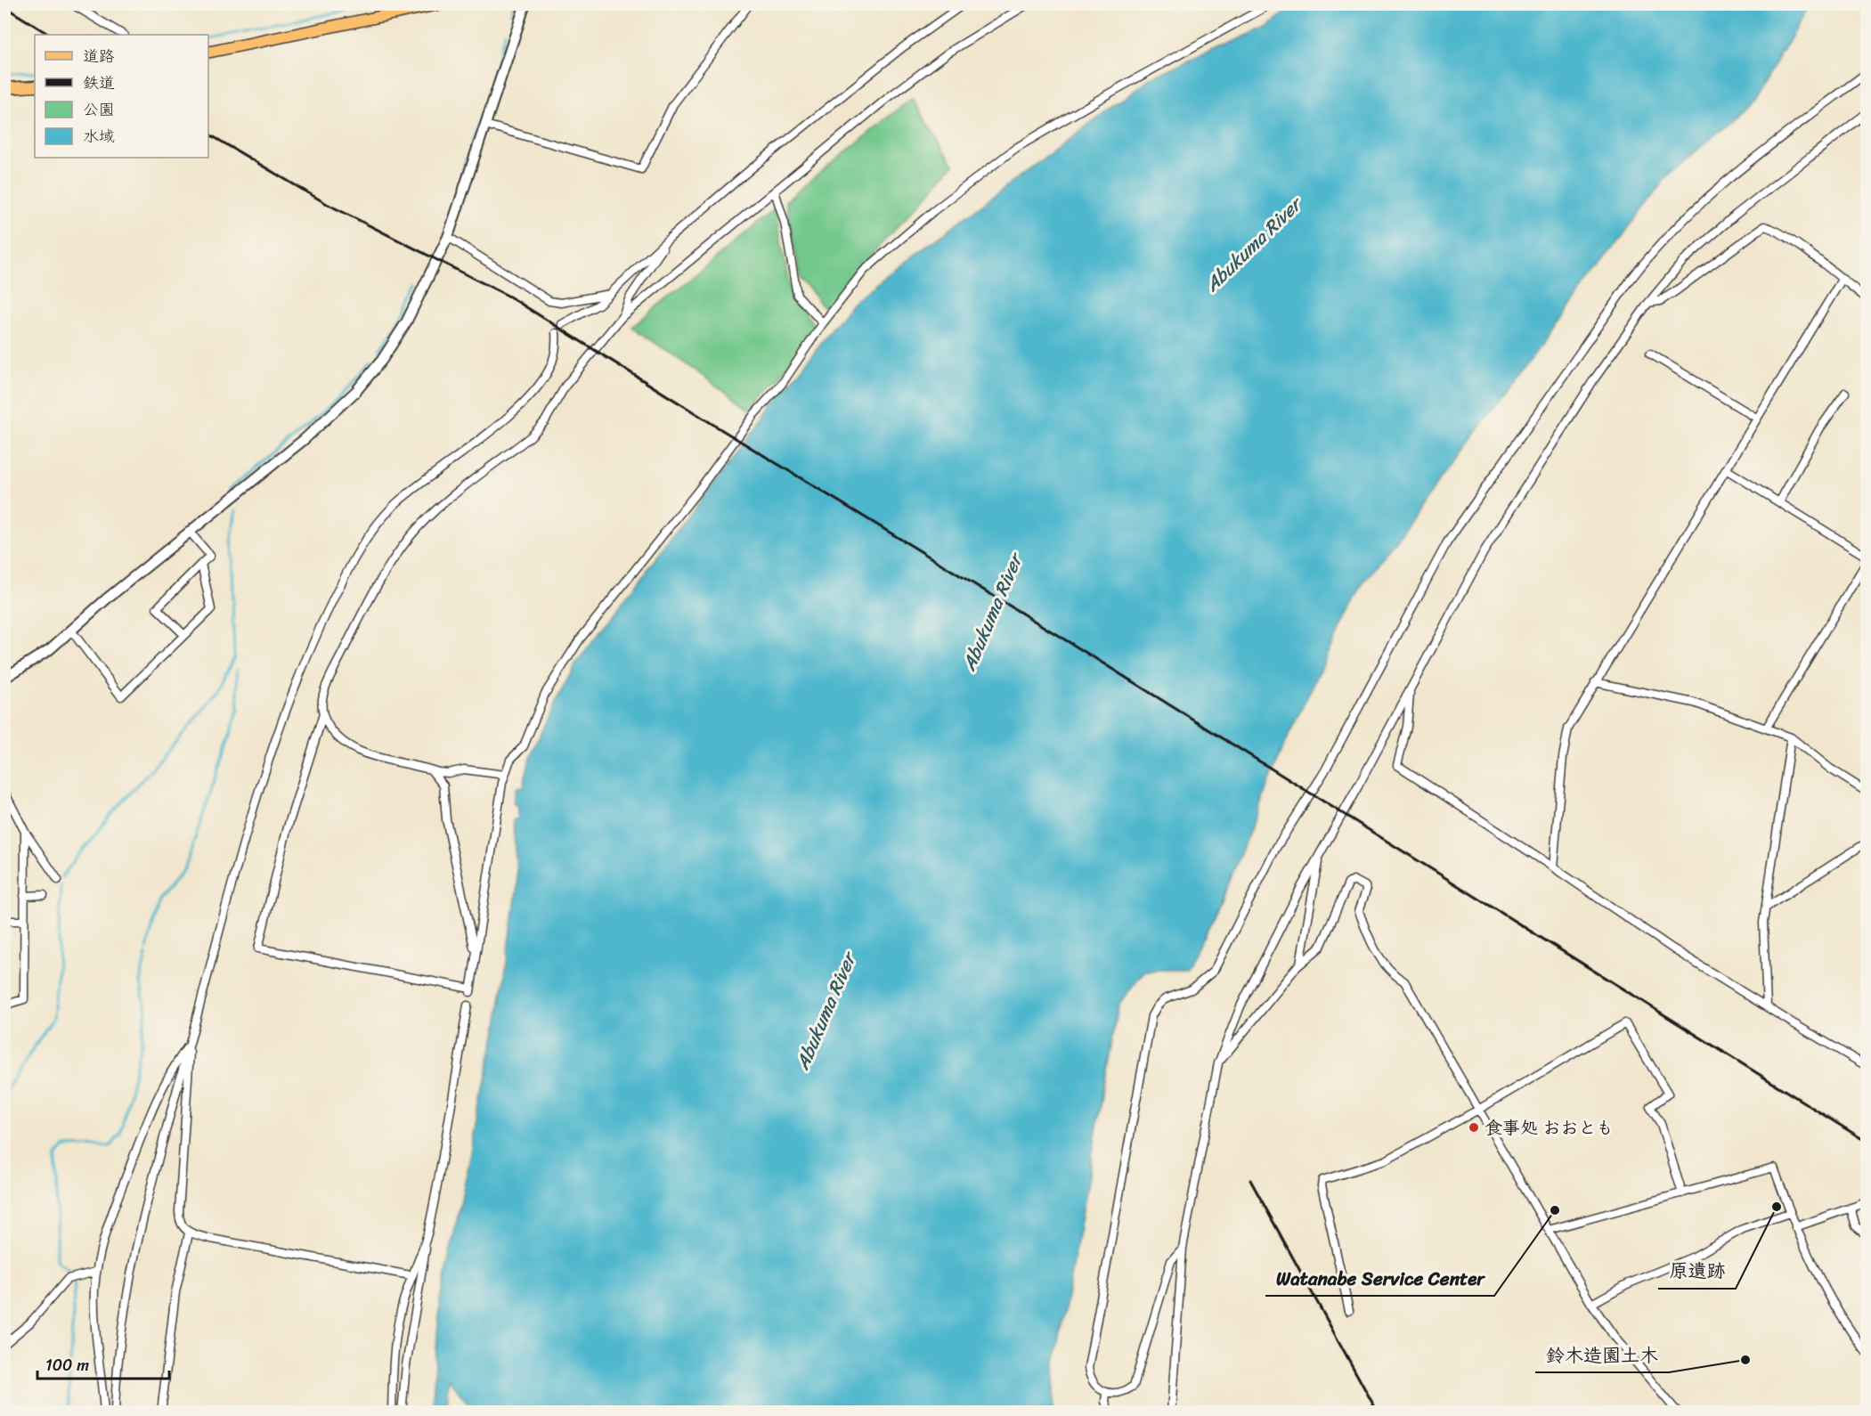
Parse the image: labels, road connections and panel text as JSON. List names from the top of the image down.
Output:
{
  "water": ["Abukuma River"],
  "places": [
    "食事処 おおとも",
    "原遺跡",
    "Watanabe Service Center",
    "鈴木造園土木"
  ],
  "legend": [
    "道路",
    "鉄道",
    "公園",
    "水域"
  ],
  "scale_bar": "100 m"
}
